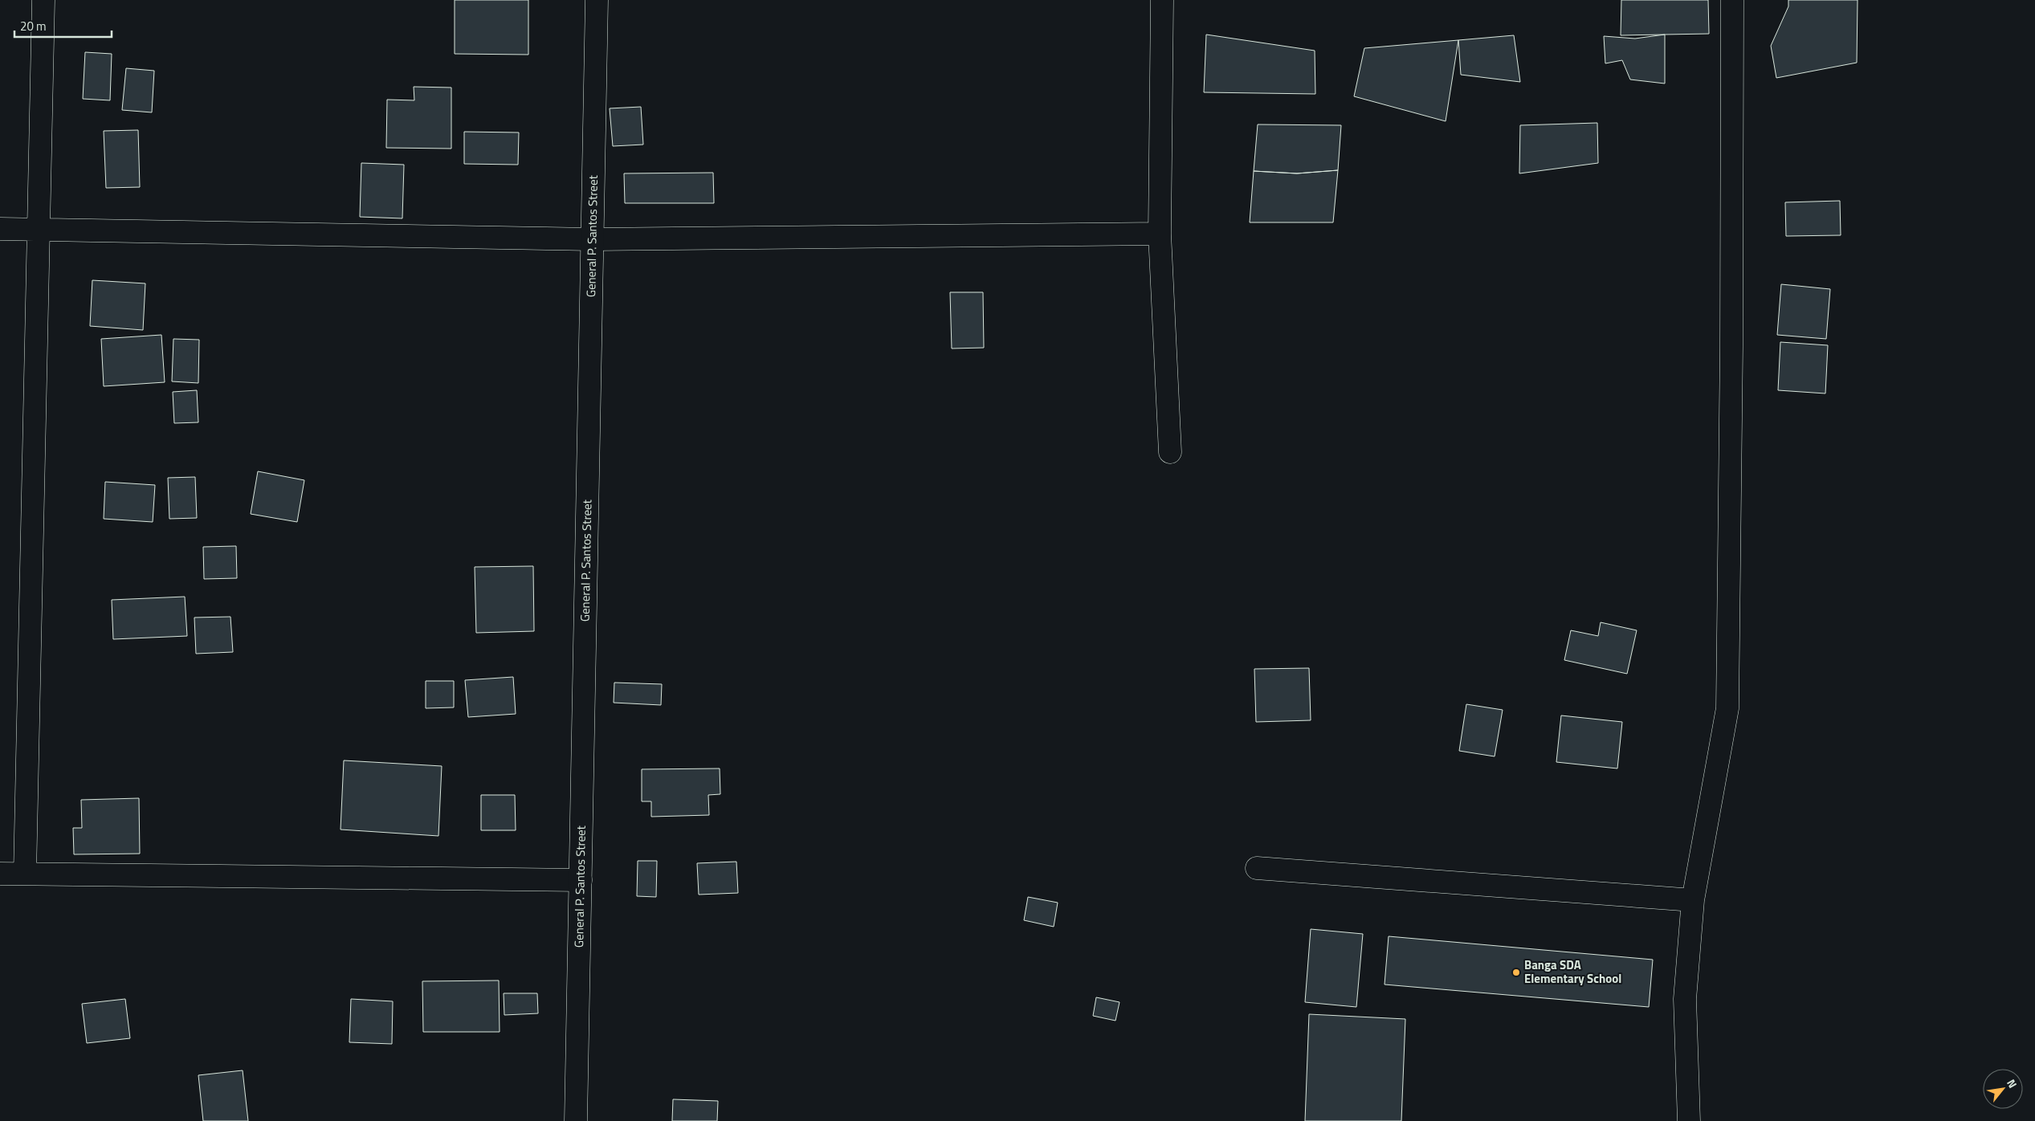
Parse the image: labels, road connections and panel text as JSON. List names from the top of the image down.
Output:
{
  "streets": {
    "street": ["General P. Santos Street"]
  },
  "places": ["Banga SDA Elementary School"],
  "scale_bar": "20 m",
  "north": "top right"
}
